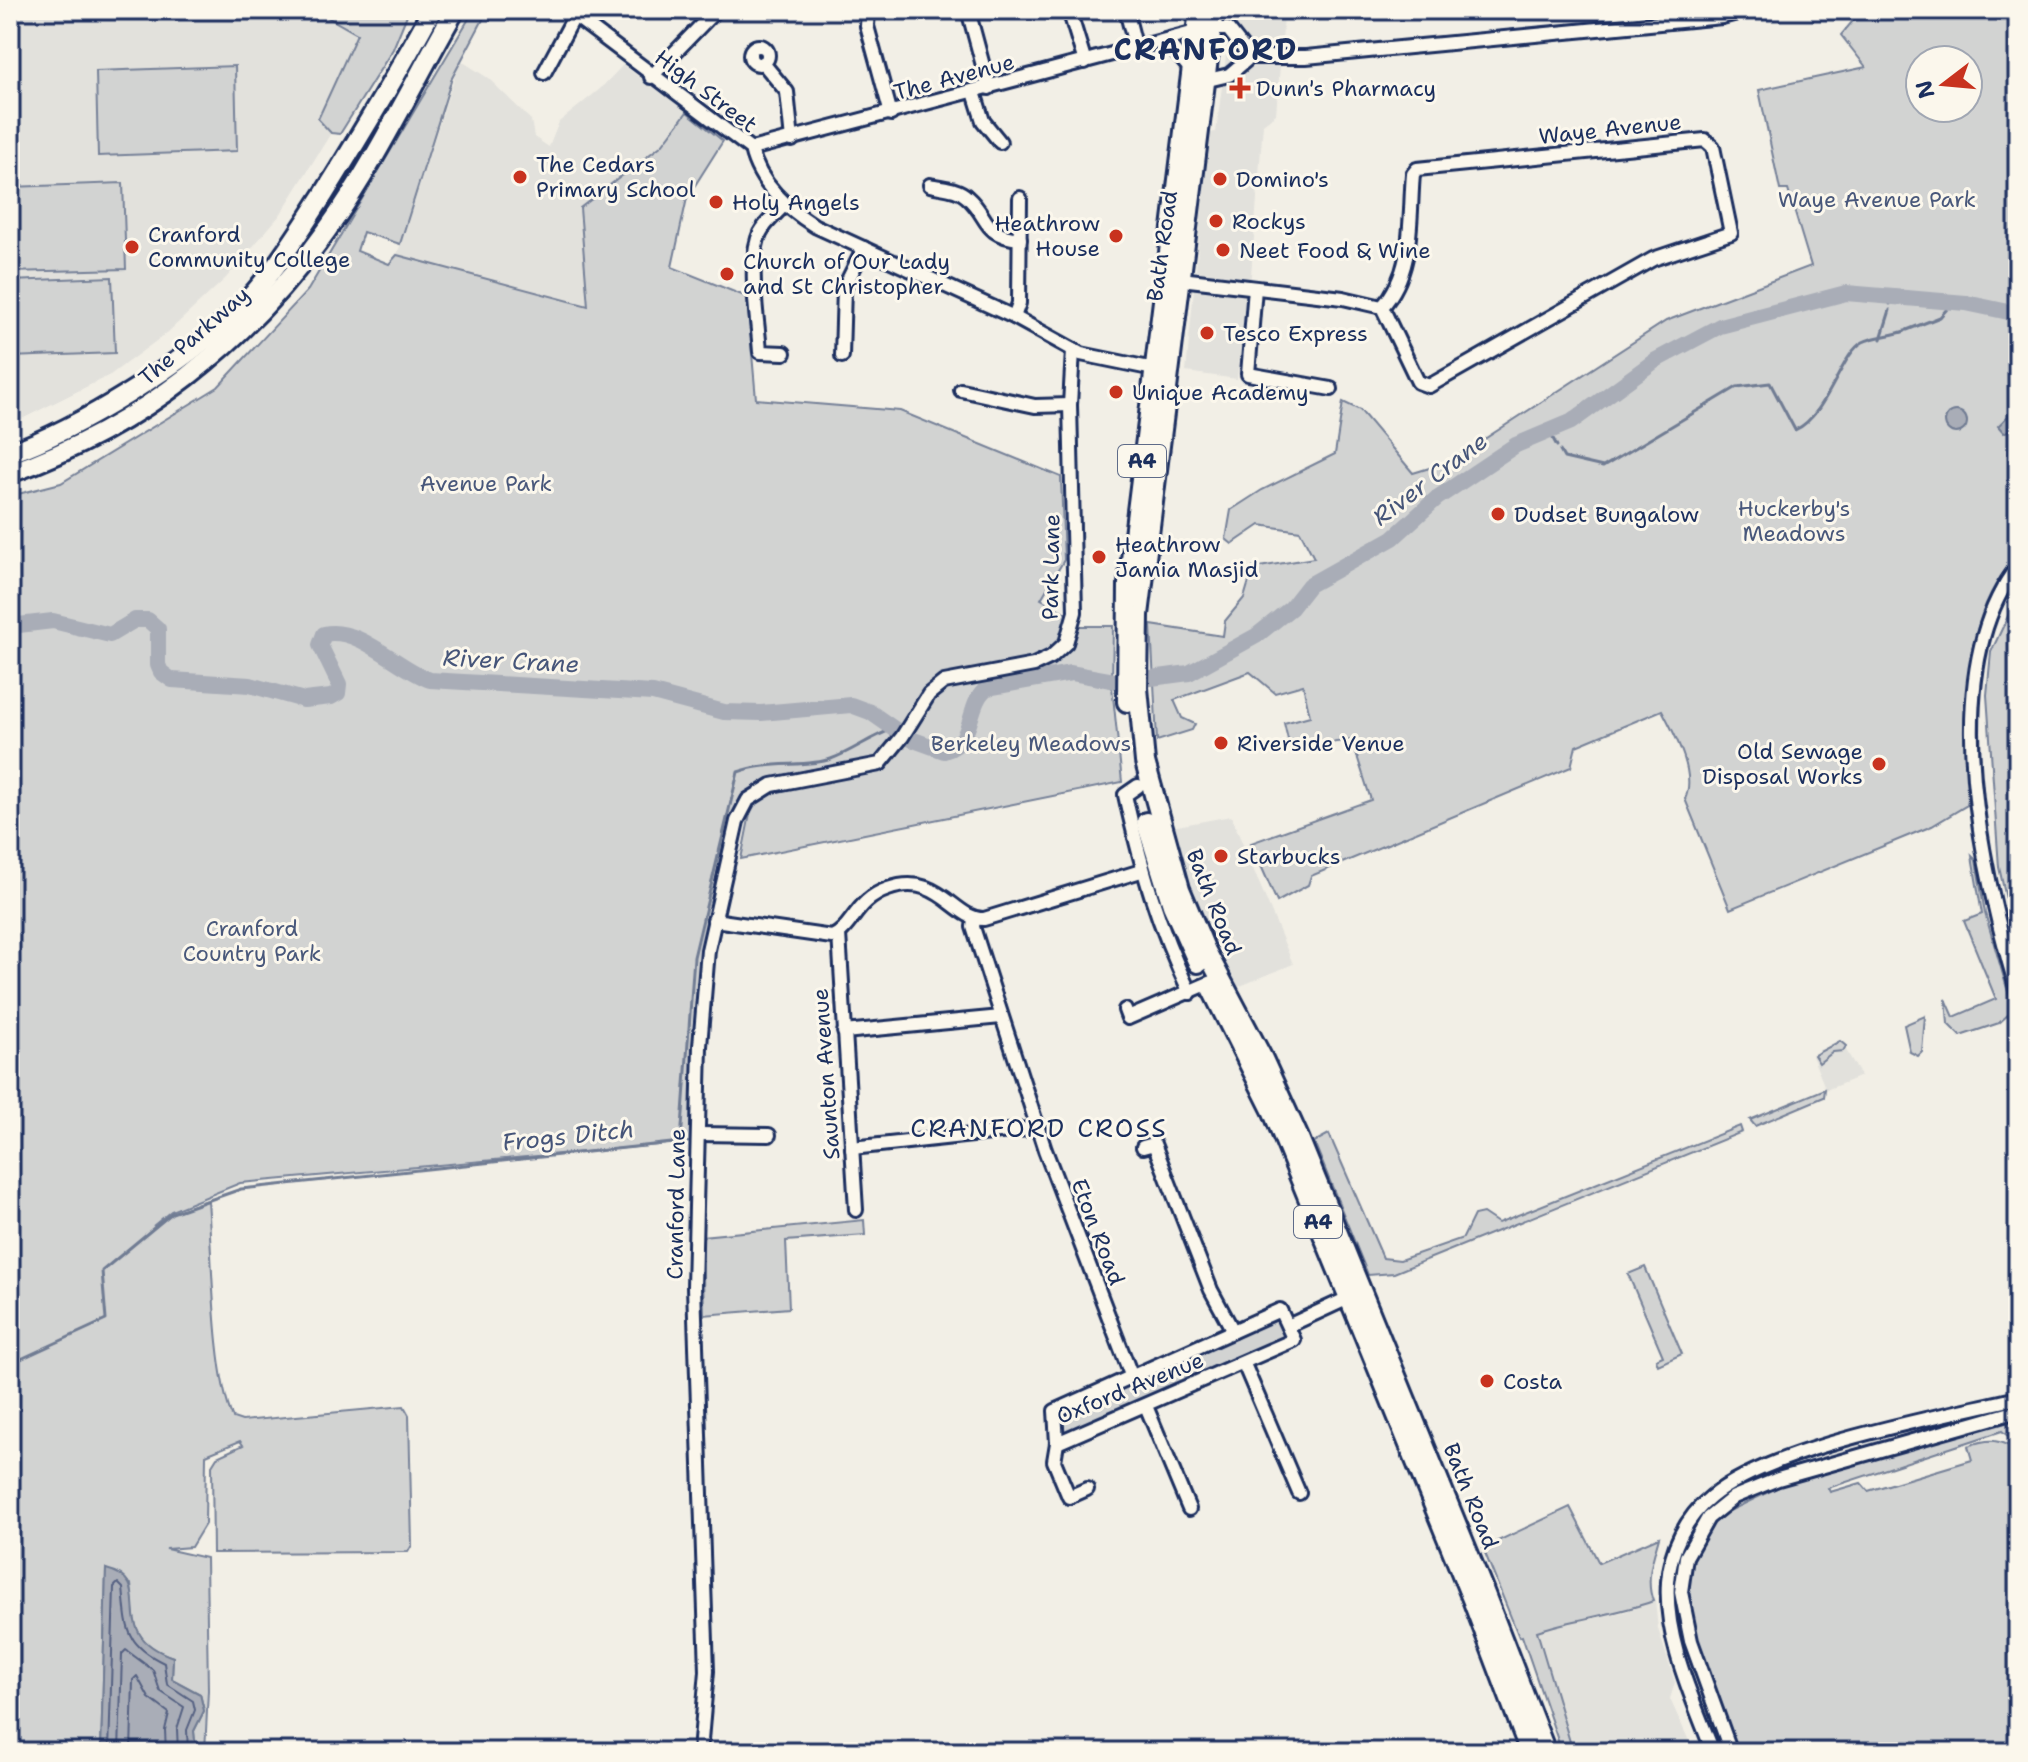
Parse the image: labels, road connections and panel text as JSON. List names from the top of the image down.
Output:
{
  "streets": {
    "highway": ["Bath Road", "The Parkway", "A4"],
    "street": [
      "The Avenue",
      "High Street",
      "Waye Avenue",
      "Park Lane",
      "Saunton Avenue",
      "Cranford Lane",
      "Eton Road",
      "Oxford Avenue"
    ]
  },
  "crossings": [
    ["The Avenue", "High Street"],
    ["The Avenue", "Bath Road"],
    ["High Street", "Bath Road"],
    ["High Street", "Park Lane"],
    ["Park Lane", "Cranford Lane"],
    ["Eton Road", "Oxford Avenue"]
  ],
  "districts": ["CRANFORD", "CRANFORD CROSS"],
  "water": ["River Crane", "Frogs Ditch"],
  "parks": [
    "Waye Avenue Park",
    "Avenue Park",
    "Huckerby's Meadows",
    "Berkeley Meadows",
    "Cranford Country Park"
  ],
  "places": {
    "health": ["Dunn's Pharmacy"],
    "other": [
      "The Cedars Primary School",
      "Domino's",
      "Holy Angels",
      "Rockys",
      "Heathrow House",
      "Cranford Community College",
      "Neet Food & Wine",
      "Church of Our Lady and St Christopher",
      "Tesco Express",
      "Unique Academy",
      "Dudset Bungalow",
      "Heathrow Jamia Masjid",
      "Riverside Venue",
      "Old Sewage Disposal Works",
      "Starbucks",
      "Costa"
    ]
  },
  "north": "left"
}
